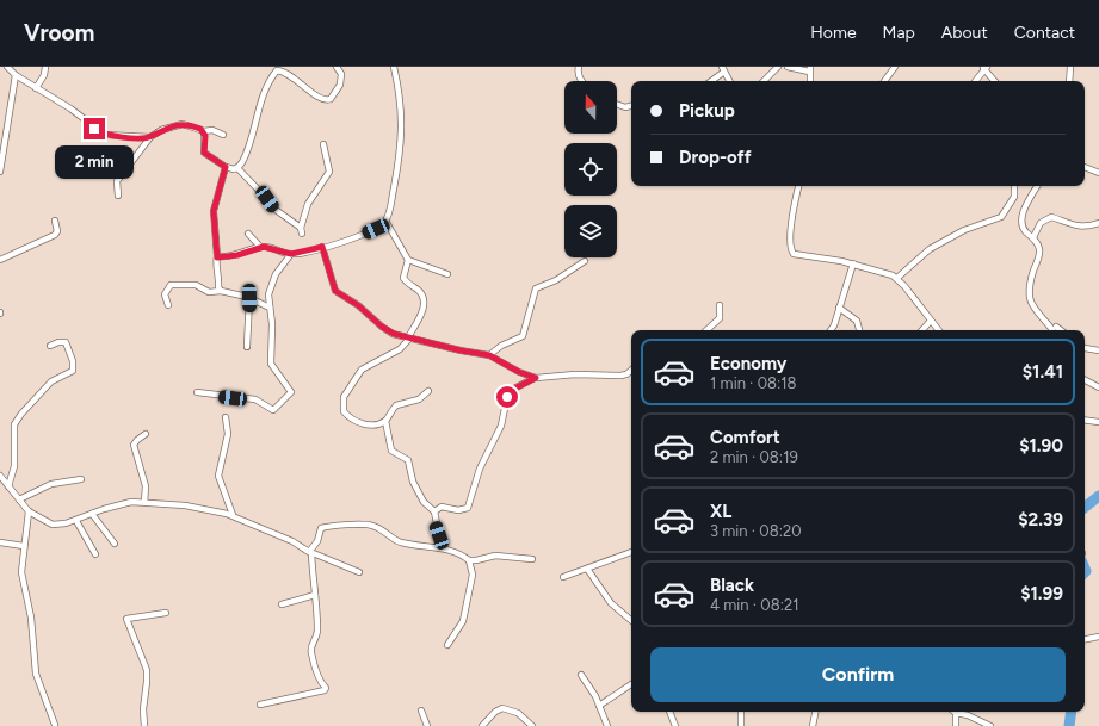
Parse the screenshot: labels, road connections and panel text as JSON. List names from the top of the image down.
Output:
{
  "north": "top",
  "page": {
    "header": "Vroom",
    "nav": [
      "Home",
      "Map",
      "About",
      "Contact"
    ],
    "banner": ["Pickup", "Drop-off"],
    "bubble": "2 min",
    "list": [
      {
        "name": "Economy",
        "note": "1 min · 08:18",
        "value": "$1.41"
      },
      {
        "name": "Comfort",
        "note": "2 min · 08:19",
        "value": "$1.90"
      },
      {
        "name": "XL",
        "note": "3 min · 08:20",
        "value": "$2.39"
      },
      {
        "name": "Black",
        "note": "4 min · 08:21",
        "value": "$1.99"
      }
    ],
    "buttons": "Confirm"
  }
}
